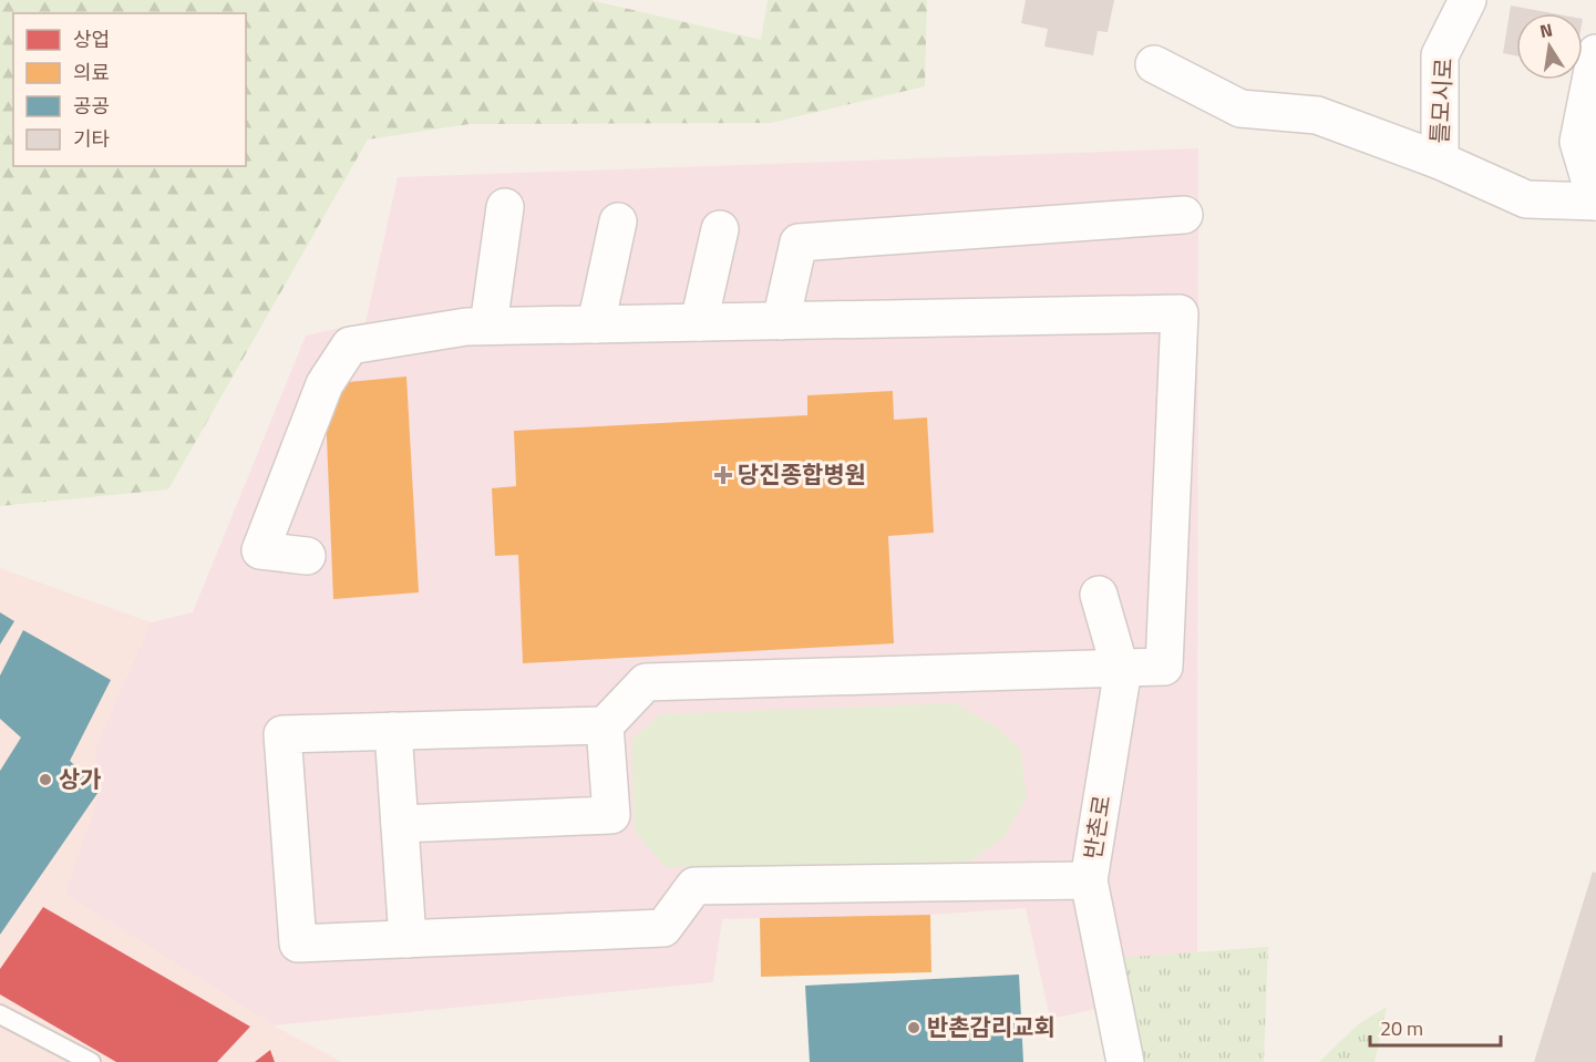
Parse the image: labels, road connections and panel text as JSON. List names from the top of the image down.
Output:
{
  "streets": {
    "street": ["틀모시로", "반촌로"]
  },
  "places": {
    "health": ["당진종합병원"],
    "other": ["상가", "반촌감리교회"]
  },
  "legend": [
    "상업",
    "의료",
    "공공",
    "기타"
  ],
  "scale_bar": "20 m",
  "north": "top"
}
